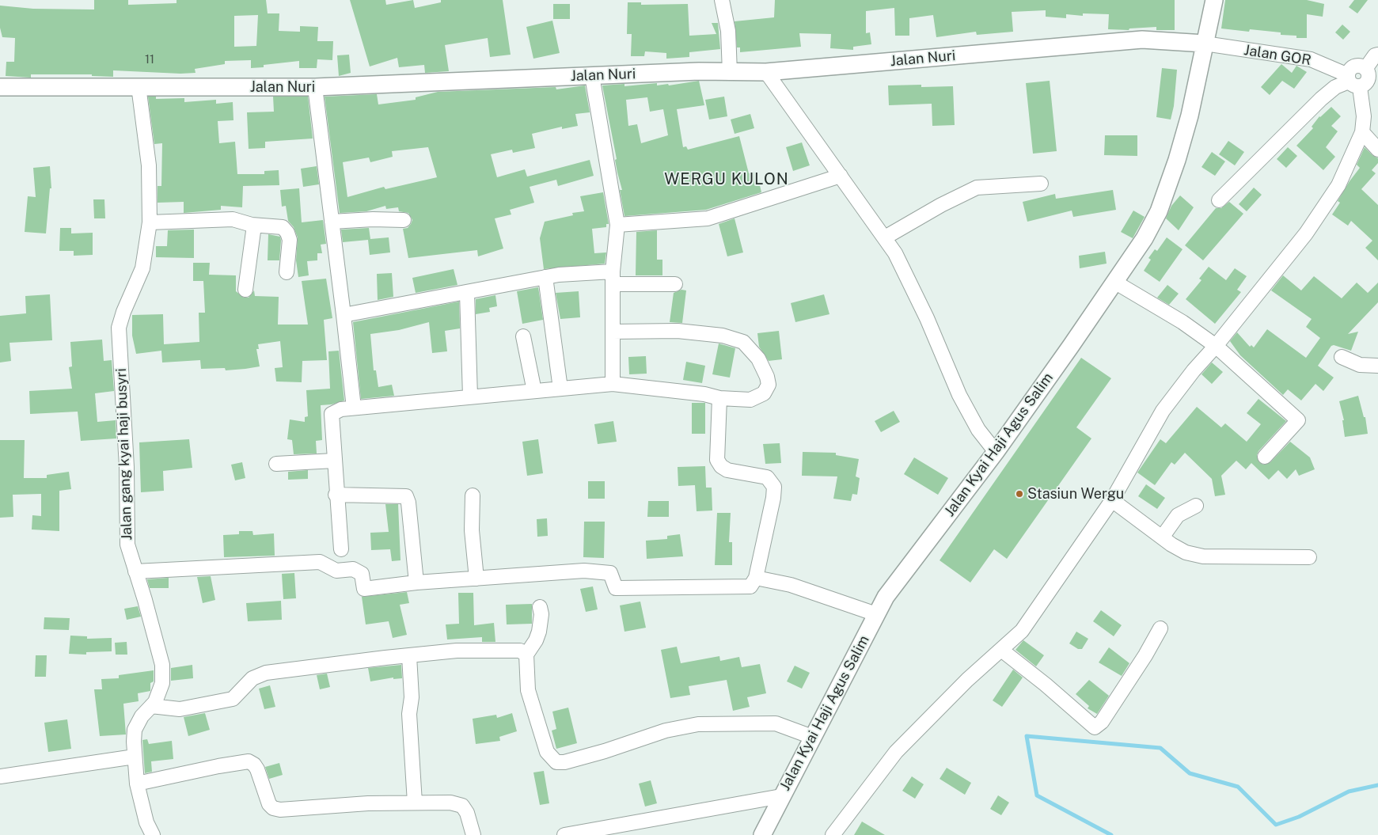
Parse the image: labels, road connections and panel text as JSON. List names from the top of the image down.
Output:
{
  "streets": {
    "street": [
      "Jalan GOR",
      "Jalan Nuri",
      "Jalan Kyai Haji Agus Salim",
      "Jalan gang kyai haji busyri"
    ]
  },
  "crossings": [
    ["Jalan GOR", "Jalan Nuri"],
    ["Jalan GOR", "Jalan Kyai Haji Agus Salim"],
    ["Jalan Nuri", "Jalan Kyai Haji Agus Salim"],
    ["Jalan Nuri", "Jalan gang kyai haji busyri"]
  ],
  "districts": ["WERGU KULON"],
  "places": ["Stasiun Wergu"],
  "house_numbers": ["11"]
}
